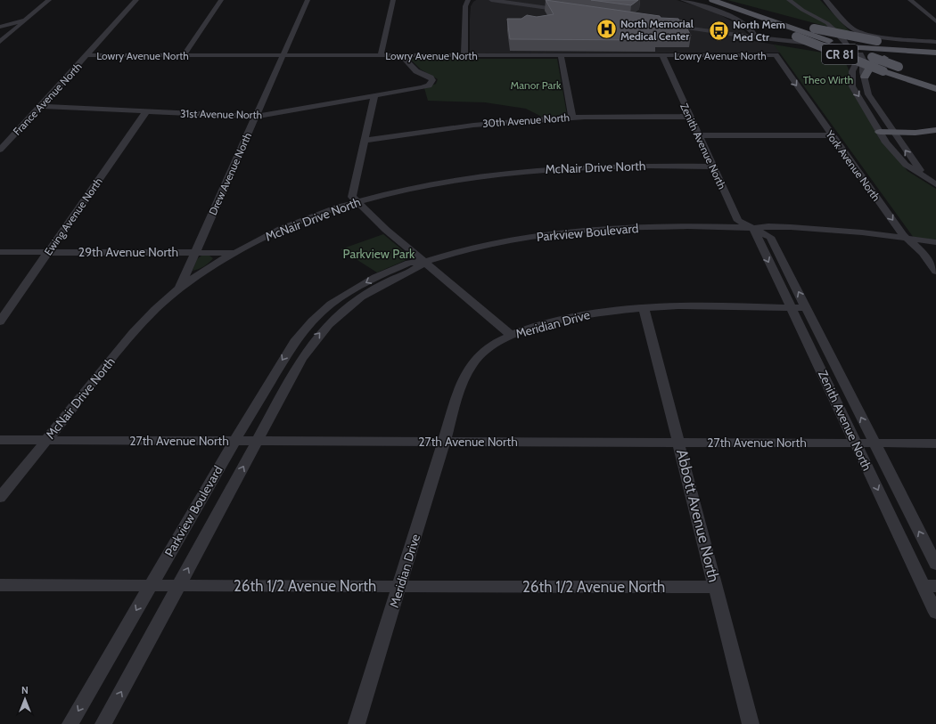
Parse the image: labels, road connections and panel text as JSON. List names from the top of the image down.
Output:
{
  "streets": {
    "main road": ["CR 81"],
    "street": [
      "Lowry Avenue North",
      "France Avenue North",
      "31st Avenue North",
      "30th Avenue North",
      "Zenith Avenue North",
      "York Avenue North",
      "McNair Drive North",
      "Drew Avenue North",
      "Ewing Avenue North",
      "Parkview Boulevard",
      "29th Avenue North",
      "Meridian Drive",
      "27th Avenue North",
      "Abbott Avenue North",
      "26th 1/2 Avenue North"
    ]
  },
  "crossings": [
    ["Lowry Avenue North", "France Avenue North"],
    ["Lowry Avenue North", "31st Avenue North"],
    ["Lowry Avenue North", "Zenith Avenue North"],
    ["Lowry Avenue North", "York Avenue North"],
    ["Lowry Avenue North", "Drew Avenue North"],
    ["France Avenue North", "31st Avenue North"],
    ["31st Avenue North", "Drew Avenue North"],
    ["31st Avenue North", "Ewing Avenue North"],
    ["30th Avenue North", "Zenith Avenue North"],
    ["Zenith Avenue North", "McNair Drive North"],
    ["Zenith Avenue North", "Parkview Boulevard"],
    ["Zenith Avenue North", "Meridian Drive"],
    ["Zenith Avenue North", "27th Avenue North"],
    ["York Avenue North", "Parkview Boulevard"],
    ["McNair Drive North", "Drew Avenue North"],
    ["McNair Drive North", "29th Avenue North"],
    ["McNair Drive North", "27th Avenue North"],
    ["Drew Avenue North", "29th Avenue North"],
    ["Ewing Avenue North", "29th Avenue North"],
    ["Parkview Boulevard", "27th Avenue North"],
    ["Parkview Boulevard", "26th 1/2 Avenue North"],
    ["Meridian Drive", "27th Avenue North"],
    ["Meridian Drive", "Abbott Avenue North"],
    ["Meridian Drive", "26th 1/2 Avenue North"],
    ["27th Avenue North", "Abbott Avenue North"],
    ["Abbott Avenue North", "26th 1/2 Avenue North"]
  ],
  "parks": ["Theo Wirth", "Manor Park", "Parkview Park"],
  "places": {
    "hospital": ["North Memorial Medical Center"],
    "bus stop": ["North Mem Med Ctr"]
  },
  "north": "top"
}
